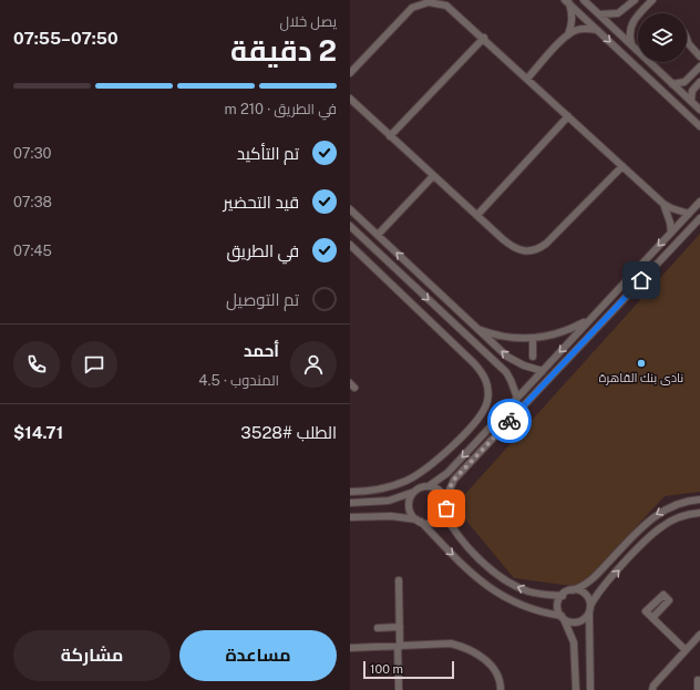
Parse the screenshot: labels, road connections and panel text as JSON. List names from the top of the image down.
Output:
{
  "places": ["نادى بنك القاهرة"],
  "scale_bar": "100 m",
  "page": {
    "heading": ["2 دقيقة", "يصل خلال", "07:50–07:55"],
    "panel": [
      "أحمد",
      "المندوب · 4.5",
      "الطلب #3528",
      "$14.71"
    ],
    "bar": "في الطريق · 210 m",
    "list": [
      ["تم التأكيد", "07:30"],
      ["قيد التحضير", "07:38"],
      ["في الطريق", "07:45"],
      "تم التوصيل"
    ],
    "buttons": ["مساعدة", "مشاركة"],
    "scale": "100 m"
  }
}
